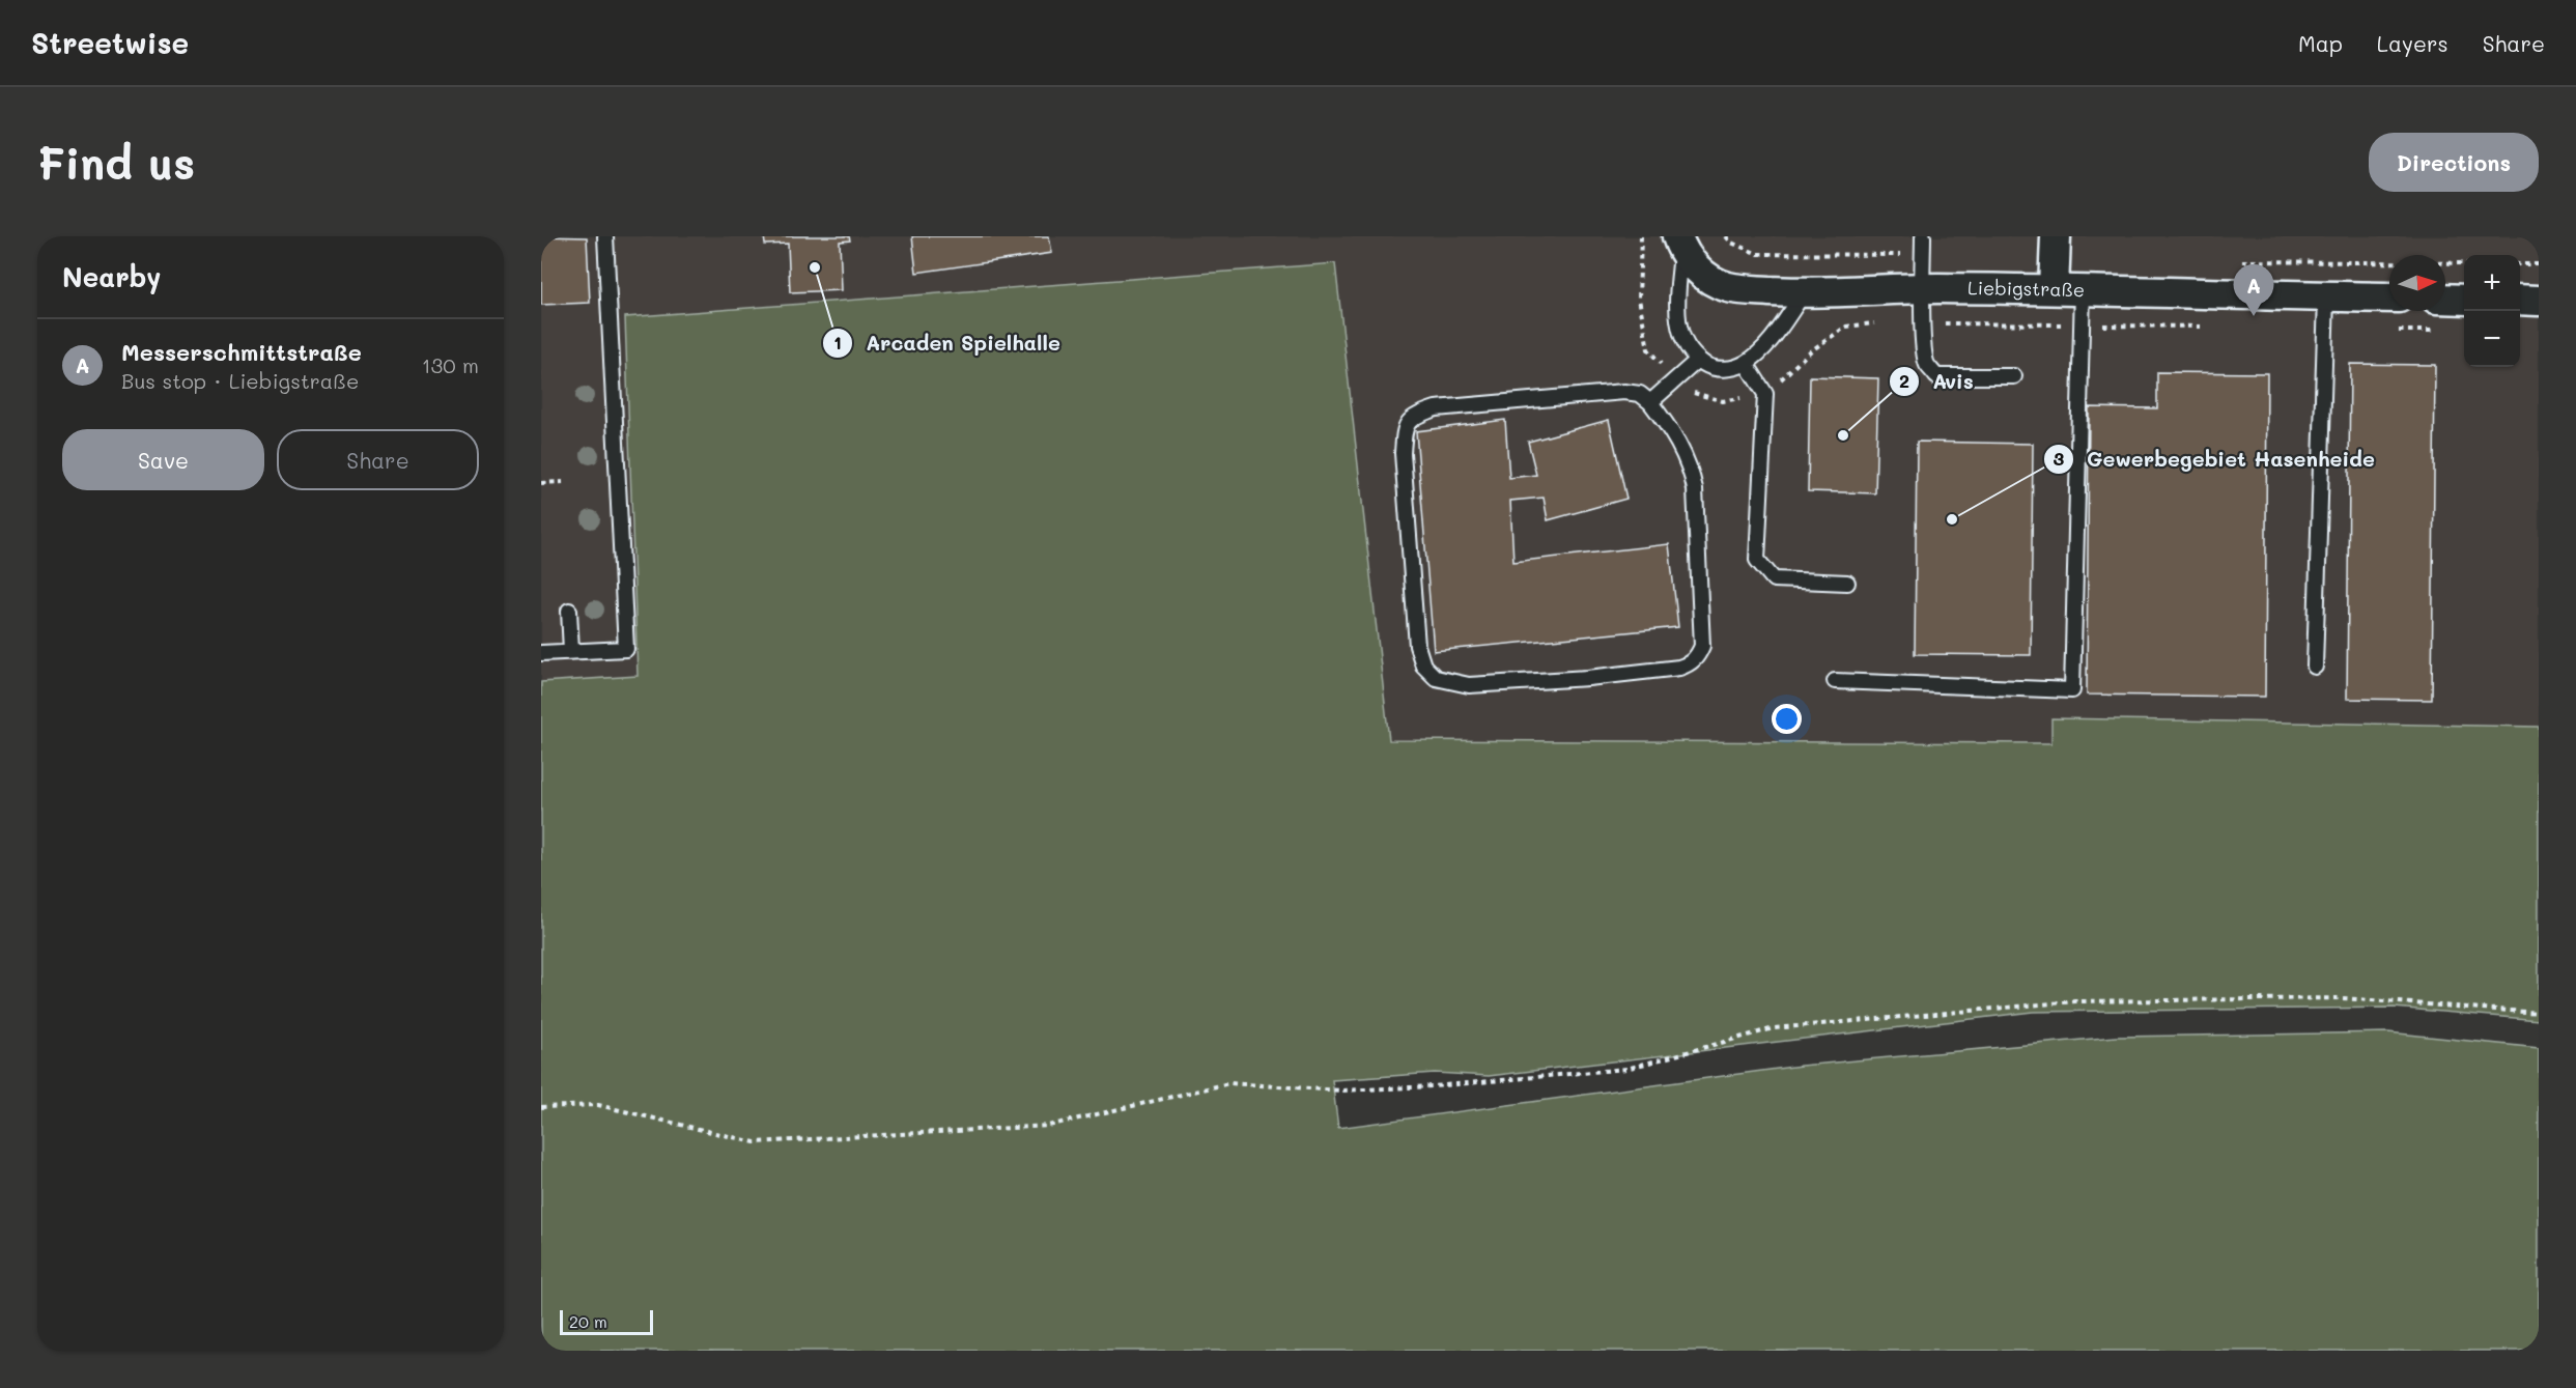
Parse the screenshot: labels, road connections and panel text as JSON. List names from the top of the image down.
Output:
{
  "streets": {
    "street": ["Liebigstraße"]
  },
  "places": ["Arcaden Spielhalle", "Avis", "Gewerbegebiet Hasenheide"],
  "scale_bar": "20 m",
  "north": "right",
  "page": {
    "header": "Streetwise",
    "nav": ["Map", "Layers", "Share"],
    "buttons": [
      "Directions",
      ["Save", "Share"]
    ],
    "title": "Find us",
    "heading": "Nearby",
    "map_buttons": ["+", "−"],
    "pins": "A",
    "list": [
      {
        "mark": "A",
        "name": "Messerschmittstraße",
        "note": "Bus stop · Liebigstraße",
        "value": "130 m"
      }
    ],
    "scale": "20 m"
  }
}
